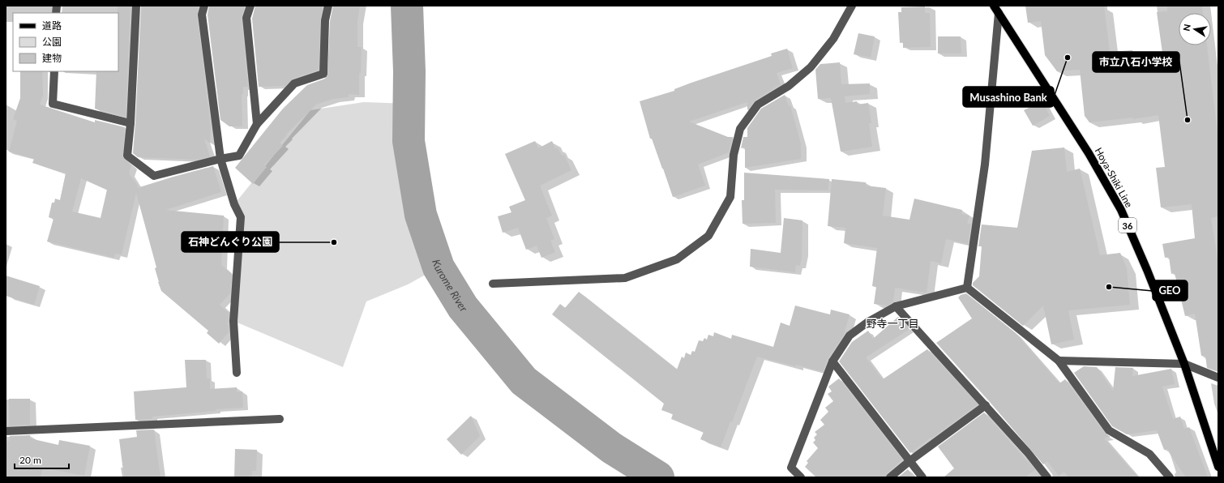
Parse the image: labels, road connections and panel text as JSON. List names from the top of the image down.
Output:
{
  "streets": {
    "main road": ["Hoya-Shiki Line", "36"]
  },
  "districts": ["野寺一丁目"],
  "water": ["Kurome River"],
  "places": [
    "Musashino Bank",
    "市立八石小学校",
    "石神どんぐり公園",
    "GEO"
  ],
  "legend": ["道路", "公園", "建物"],
  "scale_bar": "20 m",
  "north": "left"
}
